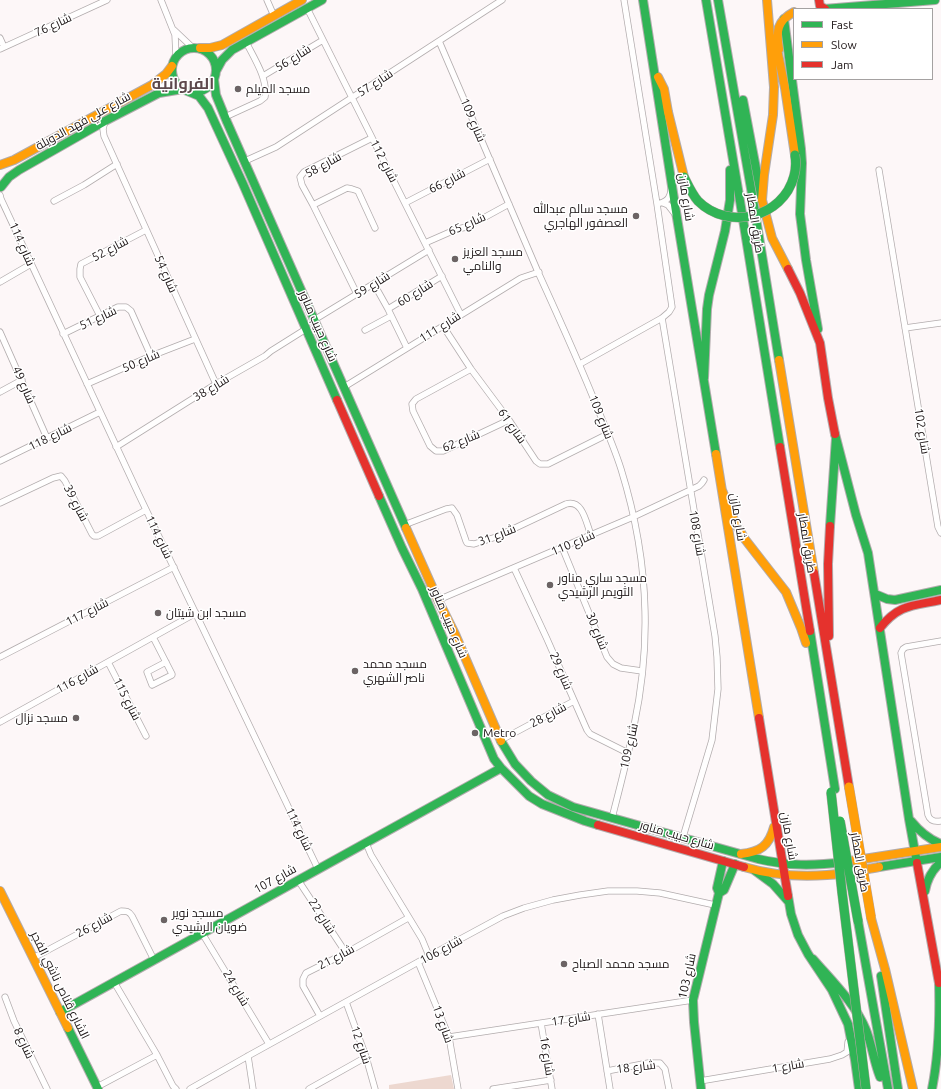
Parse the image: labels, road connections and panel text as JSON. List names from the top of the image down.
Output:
{
  "streets": {
    "main road": [
      "شارع علي فهد الدويلة",
      "شارع مازن",
      "طريق المطار",
      "شارع حبيب مناور",
      "شارع 107",
      "شارع 103",
      "الشارع قناص ناشي الفجر"
    ],
    "street": [
      "شارع 76",
      "شارع 56",
      "شارع 57",
      "شارع 109",
      "شارع 112",
      "شارع 58",
      "شارع 66",
      "شارع 65",
      "شارع 114",
      "شارع 52",
      "شارع 54",
      "شارع 59",
      "شارع 60",
      "شارع 51",
      "شارع 111",
      "شارع 50",
      "شارع 49",
      "شارع 38",
      "شارع 61",
      "شارع 102",
      "شارع 118",
      "شارع 62",
      "شارع 39",
      "شارع 108",
      "شارع 31",
      "شارع 110",
      "شارع 117",
      "شارع 30",
      "شارع 29",
      "شارع 116",
      "شارع 115",
      "شارع 28",
      "شارع 22",
      "شارع 26",
      "شارع 106",
      "شارع 21",
      "شارع 24",
      "شارع 17",
      "شارع 13",
      "شارع 8",
      "شارع 12",
      "شارع 16",
      "شارع 1",
      "شارع 18"
    ]
  },
  "crossings": [
    ["شارع 56", "شارع 112"],
    ["شارع 56", "شارع حبيب مناور"],
    ["شارع 57", "شارع 109"],
    ["شارع 57", "شارع 112"],
    ["شارع 57", "شارع حبيب مناور"],
    ["شارع 109", "شارع 66"],
    ["شارع 109", "شارع 65"],
    ["شارع 109", "شارع حبيب مناور"],
    ["شارع 109", "شارع 111"],
    ["شارع 109", "شارع 61"],
    ["شارع 109", "شارع 110"],
    ["شارع 109", "شارع 30"],
    ["شارع 109", "شارع 29"],
    ["شارع علي فهد الدويلة", "شارع 114"],
    ["شارع علي فهد الدويلة", "شارع 54"],
    ["شارع علي فهد الدويلة", "شارع حبيب مناور"],
    ["شارع 112", "شارع 58"],
    ["شارع 112", "شارع 66"],
    ["شارع 112", "شارع 65"],
    ["شارع 112", "شارع 59"],
    ["شارع 112", "شارع 60"],
    ["شارع 112", "شارع 111"],
    ["شارع 58", "شارع 59"],
    ["شارع مازن", "شارع حبيب مناور"],
    ["شارع مازن", "شارع 1"],
    ["شارع 114", "شارع 51"],
    ["شارع 114", "شارع 50"],
    ["شارع 114", "شارع 38"],
    ["شارع 114", "شارع 118"],
    ["شارع 114", "شارع 39"],
    ["شارع 114", "شارع 117"],
    ["شارع 114", "شارع 116"],
    ["شارع 114", "شارع 107"],
    ["شارع 52", "شارع 54"],
    ["شارع 52", "شارع 51"],
    ["شارع 54", "شارع 50"],
    ["شارع 54", "شارع 38"],
    ["شارع 59", "شارع 60"],
    ["شارع 59", "شارع حبيب مناور"],
    ["شارع 60", "شارع 111"],
    ["شارع 51", "شارع 50"],
    ["شارع حبيب مناور", "شارع 111"],
    ["شارع حبيب مناور", "شارع 38"],
    ["شارع حبيب مناور", "شارع 108"],
    ["شارع حبيب مناور", "شارع 31"],
    ["شارع حبيب مناور", "شارع 110"],
    ["شارع حبيب مناور", "شارع 28"],
    ["شارع حبيب مناور", "شارع 107"],
    ["شارع حبيب مناور", "شارع 103"],
    ["شارع 111", "شارع 61"],
    ["شارع 49", "شارع 118"],
    ["شارع 61", "شارع 62"],
    ["شارع 108", "شارع 110"],
    ["شارع 31", "شارع 110"],
    ["شارع 110", "شارع 30"],
    ["شارع 110", "شارع 29"],
    ["شارع 29", "شارع 28"],
    ["شارع 116", "شارع 115"],
    ["شارع 107", "شارع 22"],
    ["شارع 107", "شارع 26"],
    ["شارع 107", "الشارع قناص ناشي الفجر"],
    ["شارع 107", "شارع 24"],
    ["شارع 22", "شارع 21"],
    ["شارع 26", "الشارع قناص ناشي الفجر"],
    ["شارع 106", "شارع 21"],
    ["شارع 106", "شارع 103"],
    ["شارع 106", "شارع 24"],
    ["شارع 106", "شارع 13"],
    ["شارع 106", "شارع 12"],
    ["شارع 103", "شارع 17"],
    ["شارع 103", "شارع 1"],
    ["شارع 17", "شارع 13"],
    ["شارع 17", "شارع 16"],
    ["شارع 17", "شارع 18"]
  ],
  "districts": ["الفروانية"],
  "places": [
    "مسجد الميلم",
    "مسجد سالم عبدالله العصفور الهاجري",
    "مسجد العزيز والنامي",
    "مسجد ساري مناور الثويمر الرشيدي",
    "مسجد ابن شيتان",
    "مسجد محمد ناصر الشهري",
    "مسجد نزال",
    "Metro",
    "مسجد نوير ضويان الرشيدي",
    "مسجد محمد الصباح"
  ],
  "legend": ["Fast", "Slow", "Jam"]
}
